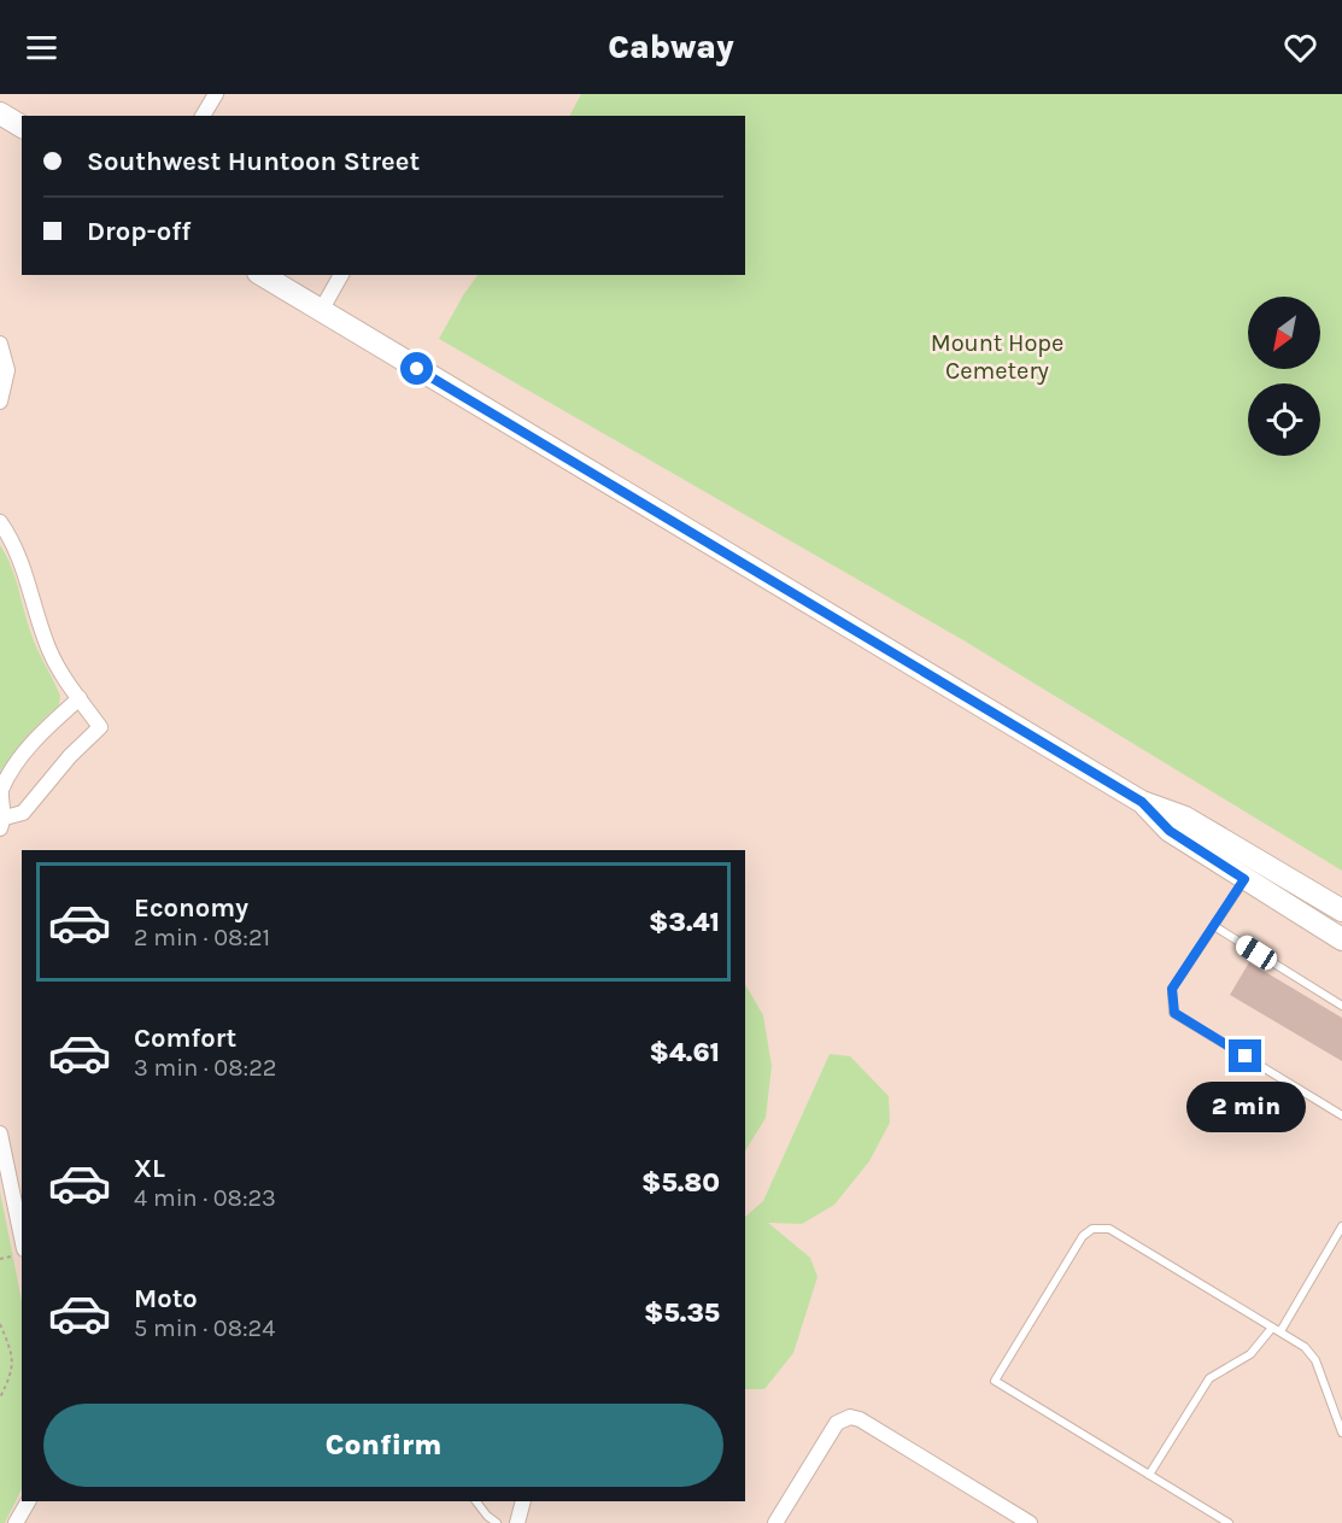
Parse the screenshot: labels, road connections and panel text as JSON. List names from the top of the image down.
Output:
{
  "parks": ["Mount Hope Cemetery"],
  "north": "bottom left",
  "page": {
    "header": "Cabway",
    "banner": ["Southwest Huntoon Street", "Drop-off"],
    "list": [
      {
        "name": "Economy",
        "note": "2 min · 08:21",
        "value": "$3.41"
      },
      {
        "name": "Comfort",
        "note": "3 min · 08:22",
        "value": "$4.61"
      },
      {
        "name": "XL",
        "note": "4 min · 08:23",
        "value": "$5.80"
      },
      {
        "name": "Moto",
        "note": "5 min · 08:24",
        "value": "$5.35"
      }
    ],
    "bubble": "2 min",
    "buttons": "Confirm"
  }
}
